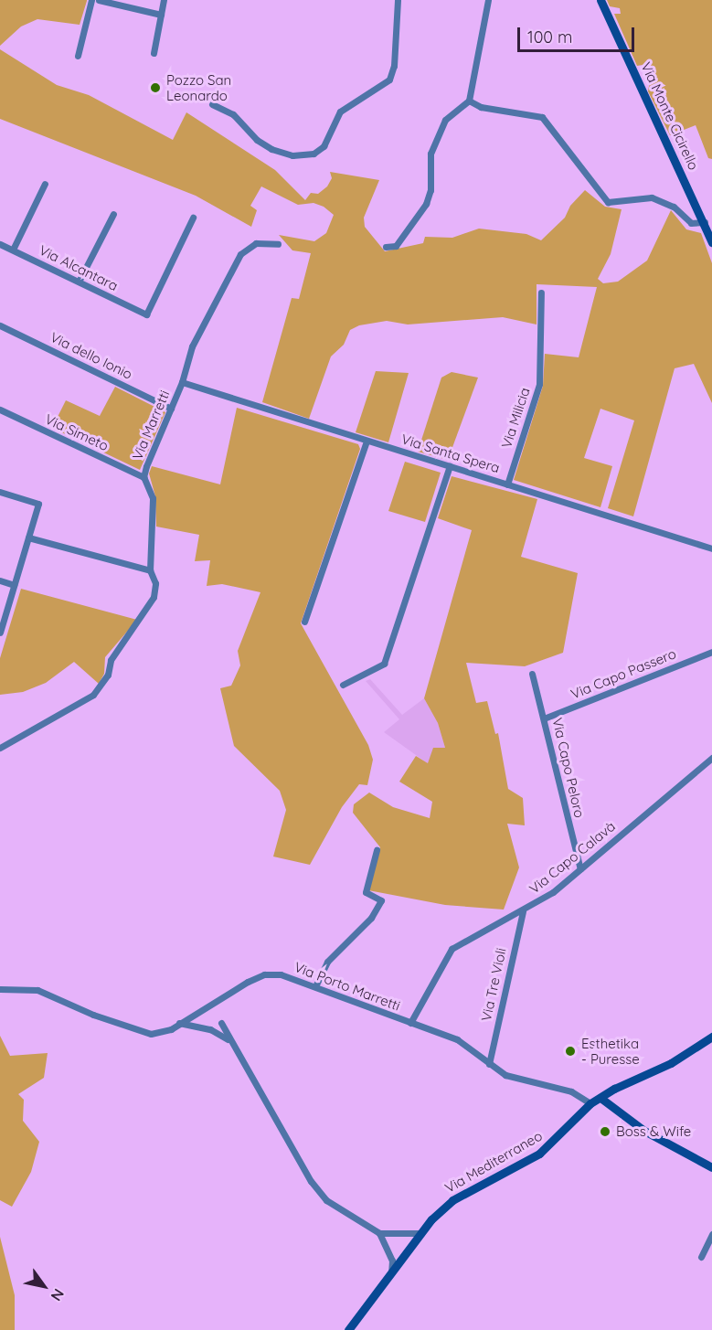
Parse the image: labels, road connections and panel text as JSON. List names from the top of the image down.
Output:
{
  "streets": {
    "street": [
      "Via Monte Cicirello",
      "Via Alcantara",
      "Via dello Ionio",
      "Via Milicia",
      "Via Marretti",
      "Via Simeto",
      "Via Santa Spera",
      "Via Capo Passero",
      "Via Capo Peloro",
      "Via Capo Calavà",
      "Via Tre Violi",
      "Via Porto Marretti",
      "Via Mediterraneo"
    ]
  },
  "crossings": [
    ["Via dello Ionio", "Via Marretti"],
    ["Via Milicia", "Via Santa Spera"],
    ["Via Marretti", "Via Simeto"],
    ["Via Marretti", "Via Santa Spera"],
    ["Via Capo Passero", "Via Capo Peloro"],
    ["Via Capo Peloro", "Via Capo Calavà"],
    ["Via Capo Calavà", "Via Tre Violi"],
    ["Via Capo Calavà", "Via Porto Marretti"],
    ["Via Tre Violi", "Via Porto Marretti"],
    ["Via Porto Marretti", "Via Mediterraneo"]
  ],
  "places": ["Pozzo San Leonardo", "Esthetika - Puresse", "Boss & Wife"],
  "scale_bar": "100 m",
  "north": "bottom right"
}
